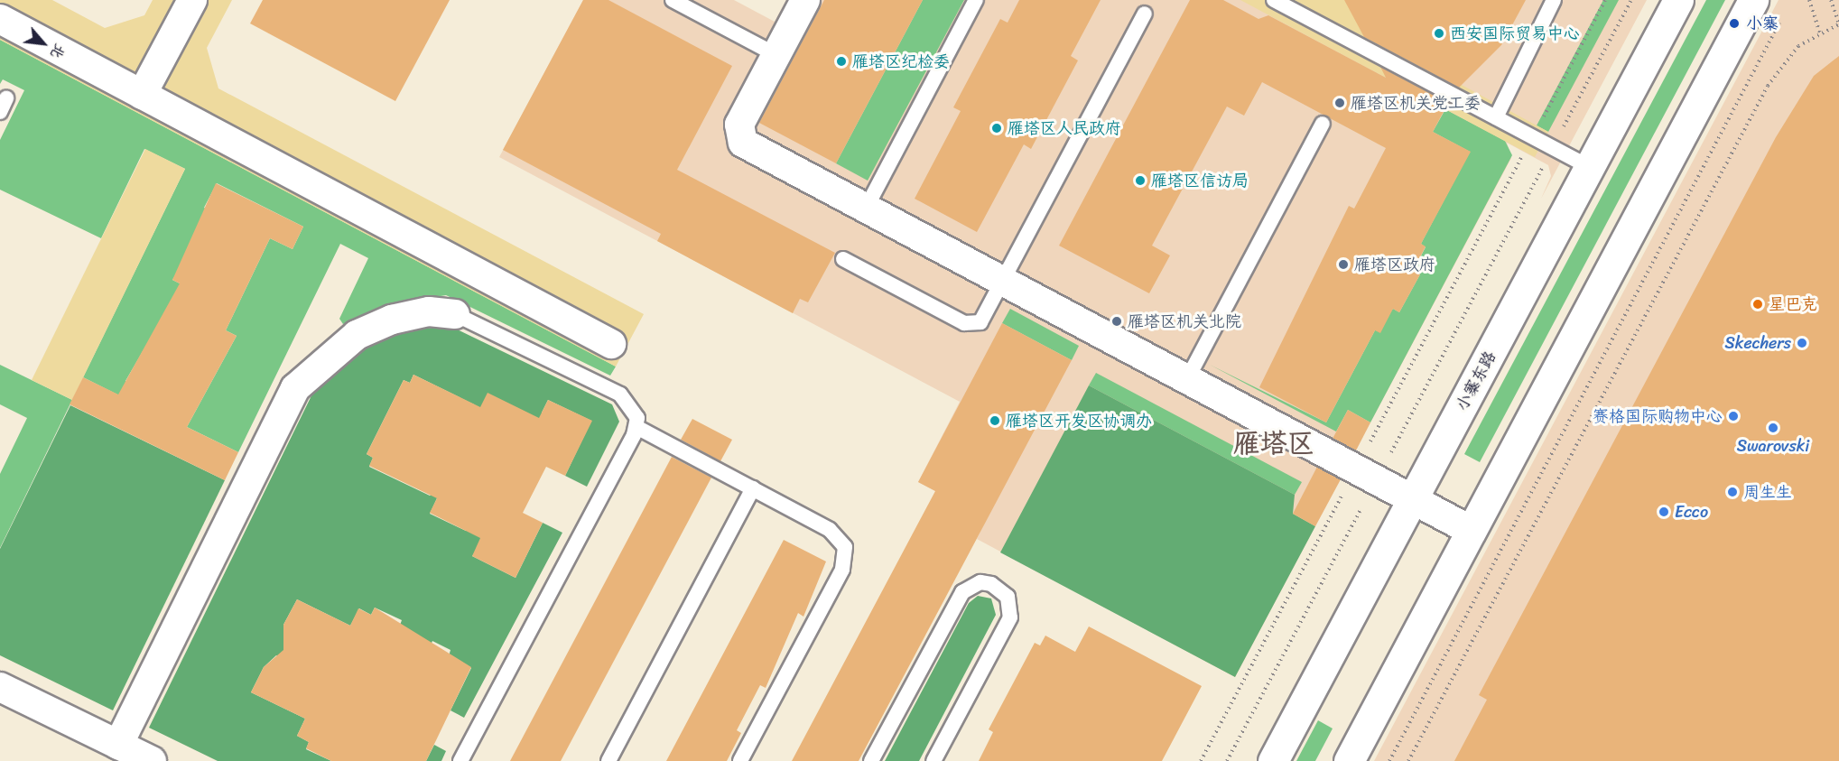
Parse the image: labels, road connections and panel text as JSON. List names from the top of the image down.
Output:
{
  "streets": {
    "main road": ["小寨东路"]
  },
  "districts": ["雁塔区"],
  "places": [
    "小寨",
    "西安国际贸易中心",
    "雁塔区纪检委",
    "雁塔区机关党工委",
    "雁塔区人民政府",
    "雁塔区信访局",
    "雁塔区政府",
    "星巴克",
    "雁塔区机关北院",
    "Skechers",
    "赛格国际购物中心",
    "雁塔区开发区协调办",
    "Swarovski",
    "周生生",
    "Ecco"
  ],
  "north": "bottom right"
}
